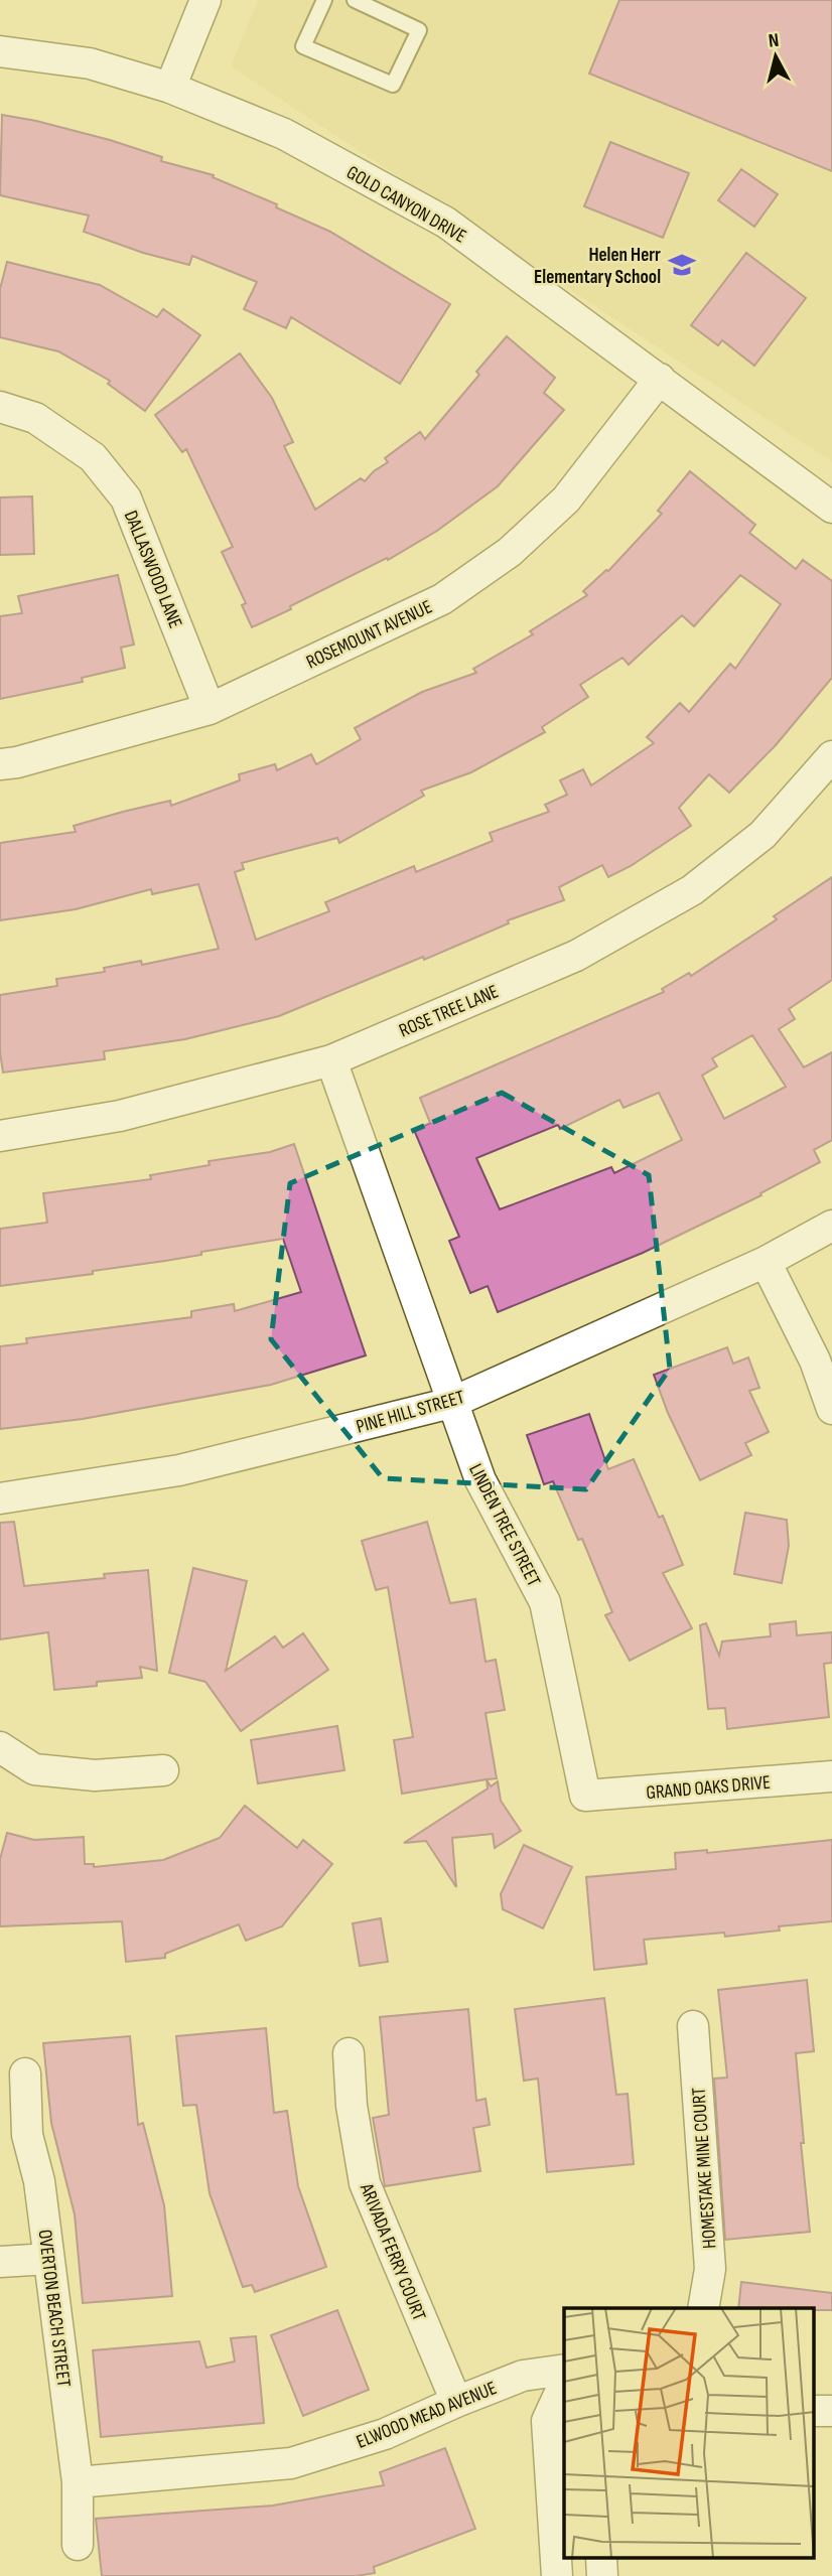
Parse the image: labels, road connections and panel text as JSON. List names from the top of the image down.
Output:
{
  "streets": {
    "street": [
      "GOLD CANYON DRIVE",
      "DALLASWOOD LANE",
      "ROSEMOUNT AVENUE",
      "ROSE TREE LANE",
      "PINE HILL STREET",
      "LINDEN TREE STREET",
      "GRAND OAKS DRIVE",
      "HOMESTAKE MINE COURT",
      "ARIVADA FERRY COURT",
      "OVERTON BEACH STREET",
      "ELWOOD MEAD AVENUE"
    ]
  },
  "crossings": [
    ["GOLD CANYON DRIVE", "ROSEMOUNT AVENUE"],
    ["DALLASWOOD LANE", "ROSEMOUNT AVENUE"],
    ["ROSE TREE LANE", "LINDEN TREE STREET"],
    ["PINE HILL STREET", "LINDEN TREE STREET"],
    ["LINDEN TREE STREET", "GRAND OAKS DRIVE"],
    ["ARIVADA FERRY COURT", "ELWOOD MEAD AVENUE"],
    ["OVERTON BEACH STREET", "ELWOOD MEAD AVENUE"]
  ],
  "places": {
    "school or university": ["Helen Herr Elementary School"]
  },
  "north": "top"
}
